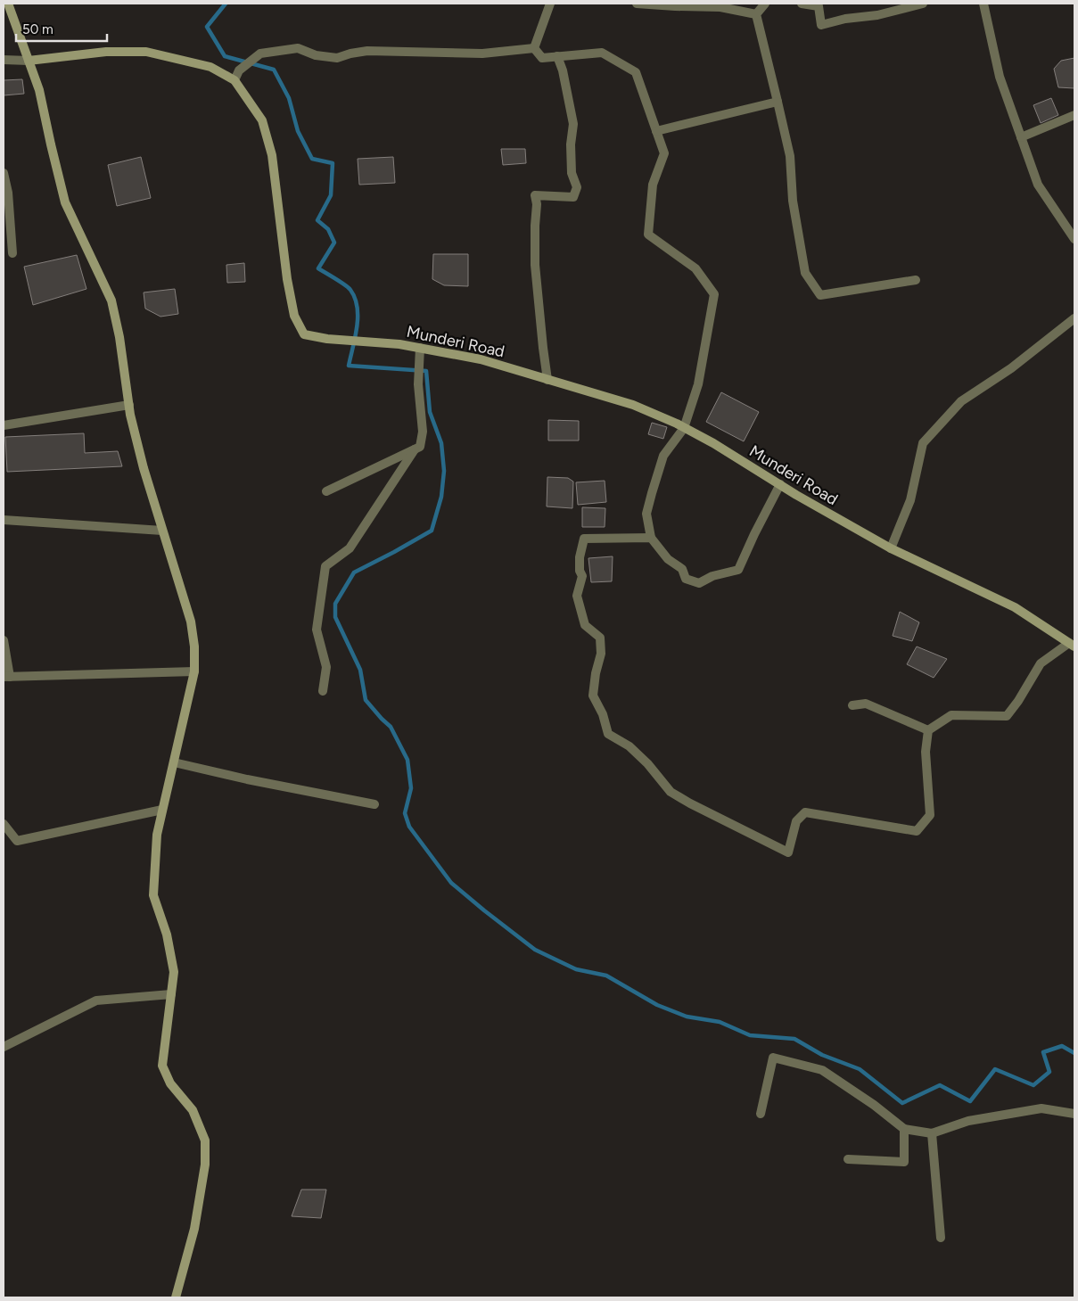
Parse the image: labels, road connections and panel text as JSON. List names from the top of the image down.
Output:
{
  "streets": {
    "main road": ["Munderi Road"]
  },
  "scale_bar": "50 m"
}
